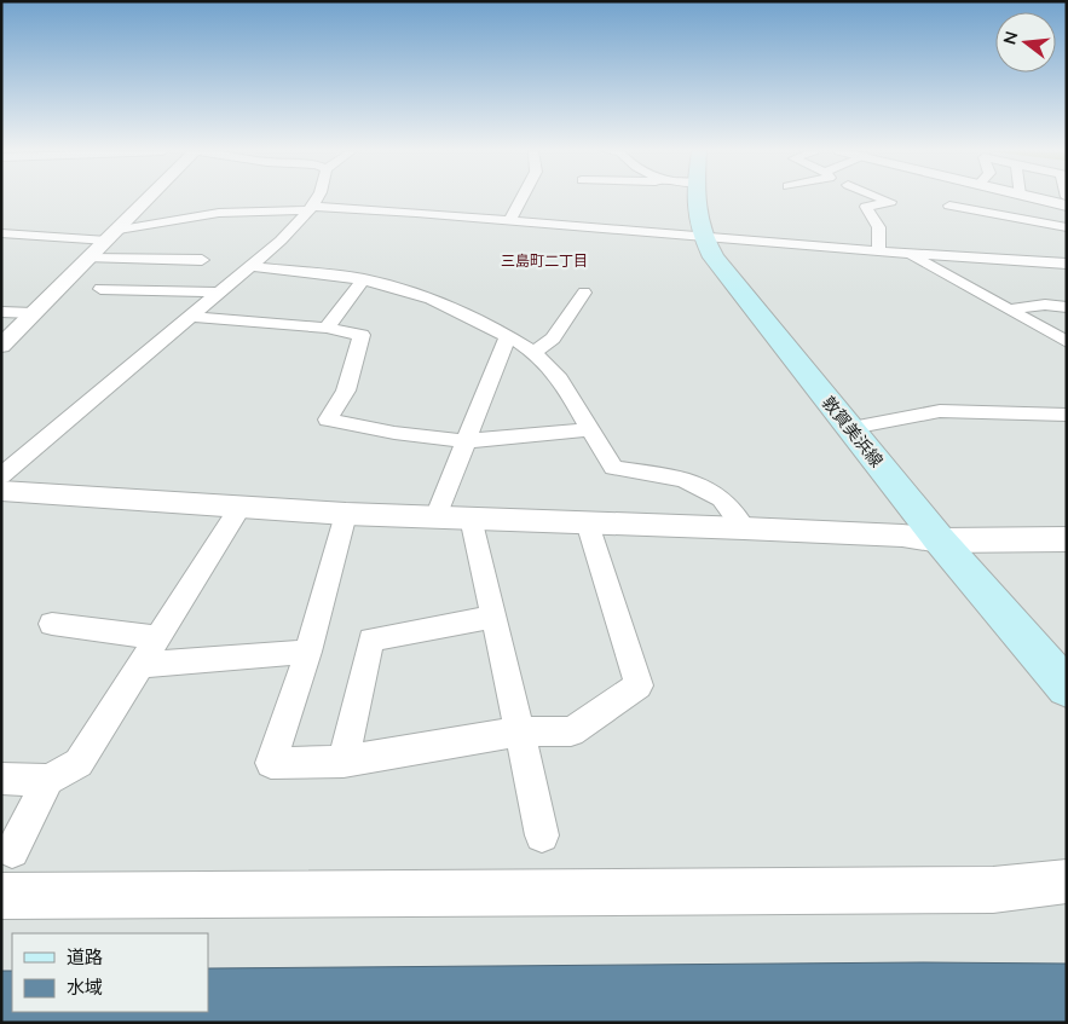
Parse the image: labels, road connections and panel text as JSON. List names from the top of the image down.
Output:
{
  "streets": {
    "main road": ["敦賀美浜線"]
  },
  "districts": ["三島町二丁目"],
  "legend": ["道路", "水域"],
  "north": "left"
}
